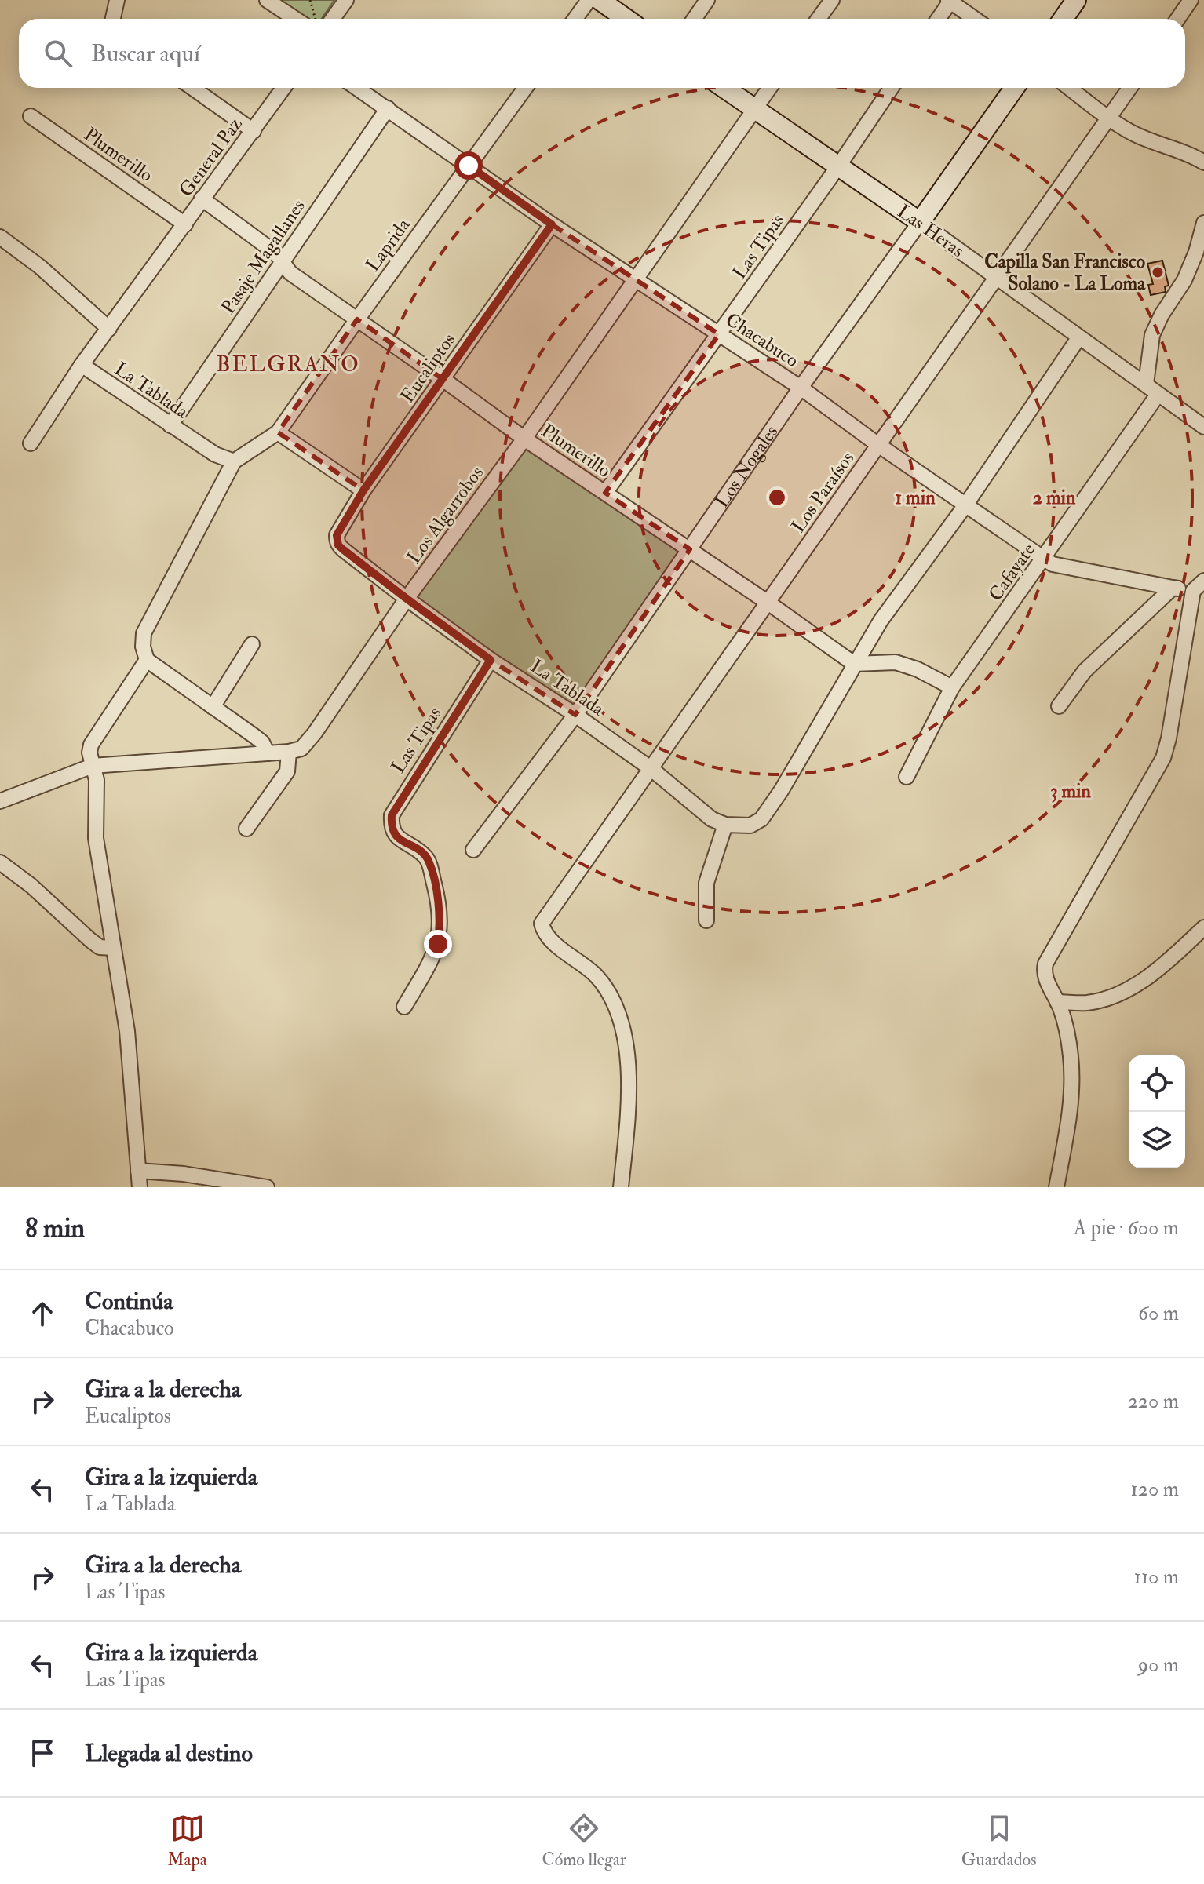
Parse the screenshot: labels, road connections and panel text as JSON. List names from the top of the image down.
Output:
{
  "streets": {
    "street": [
      "Plumerillo",
      "General Paz",
      "Las Heras",
      "Laprida",
      "Las Tipas",
      "Pasaje Magallanes",
      "Chacabuco",
      "Eucaliptos",
      "La Tablada",
      "Los Nogales",
      "Los Paraísos",
      "Los Algarrobos",
      "Cafayate"
    ]
  },
  "crossings": [
    ["Plumerillo", "General Paz"],
    ["Plumerillo", "Laprida"],
    ["Plumerillo", "Las Tipas"],
    ["Plumerillo", "Pasaje Magallanes"],
    ["Plumerillo", "Eucaliptos"],
    ["Plumerillo", "Los Nogales"],
    ["Plumerillo", "Los Paraísos"],
    ["Plumerillo", "Los Algarrobos"],
    ["General Paz", "La Tablada"],
    ["Las Heras", "Las Tipas"],
    ["Las Heras", "Los Nogales"],
    ["Las Heras", "Los Paraísos"],
    ["Las Heras", "Los Algarrobos"],
    ["Las Heras", "Cafayate"],
    ["Laprida", "Chacabuco"],
    ["Las Tipas", "Chacabuco"],
    ["Las Tipas", "La Tablada"],
    ["Pasaje Magallanes", "Chacabuco"],
    ["Pasaje Magallanes", "La Tablada"],
    ["Chacabuco", "Eucaliptos"],
    ["Chacabuco", "Los Nogales"],
    ["Chacabuco", "Los Paraísos"],
    ["Chacabuco", "Los Algarrobos"],
    ["Chacabuco", "Cafayate"],
    ["Eucaliptos", "La Tablada"],
    ["La Tablada", "Los Nogales"],
    ["La Tablada", "Los Paraísos"],
    ["La Tablada", "Los Algarrobos"]
  ],
  "districts": ["BELGRANO"],
  "places": ["Capilla San Francisco Solano - La Loma"],
  "page": {
    "search": "Buscar aquí",
    "heading": ["8 min", "A pie · 600 m"],
    "list": [
      ["Continúa", "Chacabuco", "60 m"],
      ["Gira a la derecha", "Eucaliptos", "220 m"],
      ["Gira a la izquierda", "La Tablada", "120 m"],
      ["Gira a la derecha", "Las Tipas", "110 m"],
      ["Gira a la izquierda", "Las Tipas", "90 m"],
      "Llegada al destino"
    ],
    "nav": ["Mapa", "Cómo llegar", "Guardados"]
  },
  "rings": ["1 min", "2 min", "3 min"]
}
